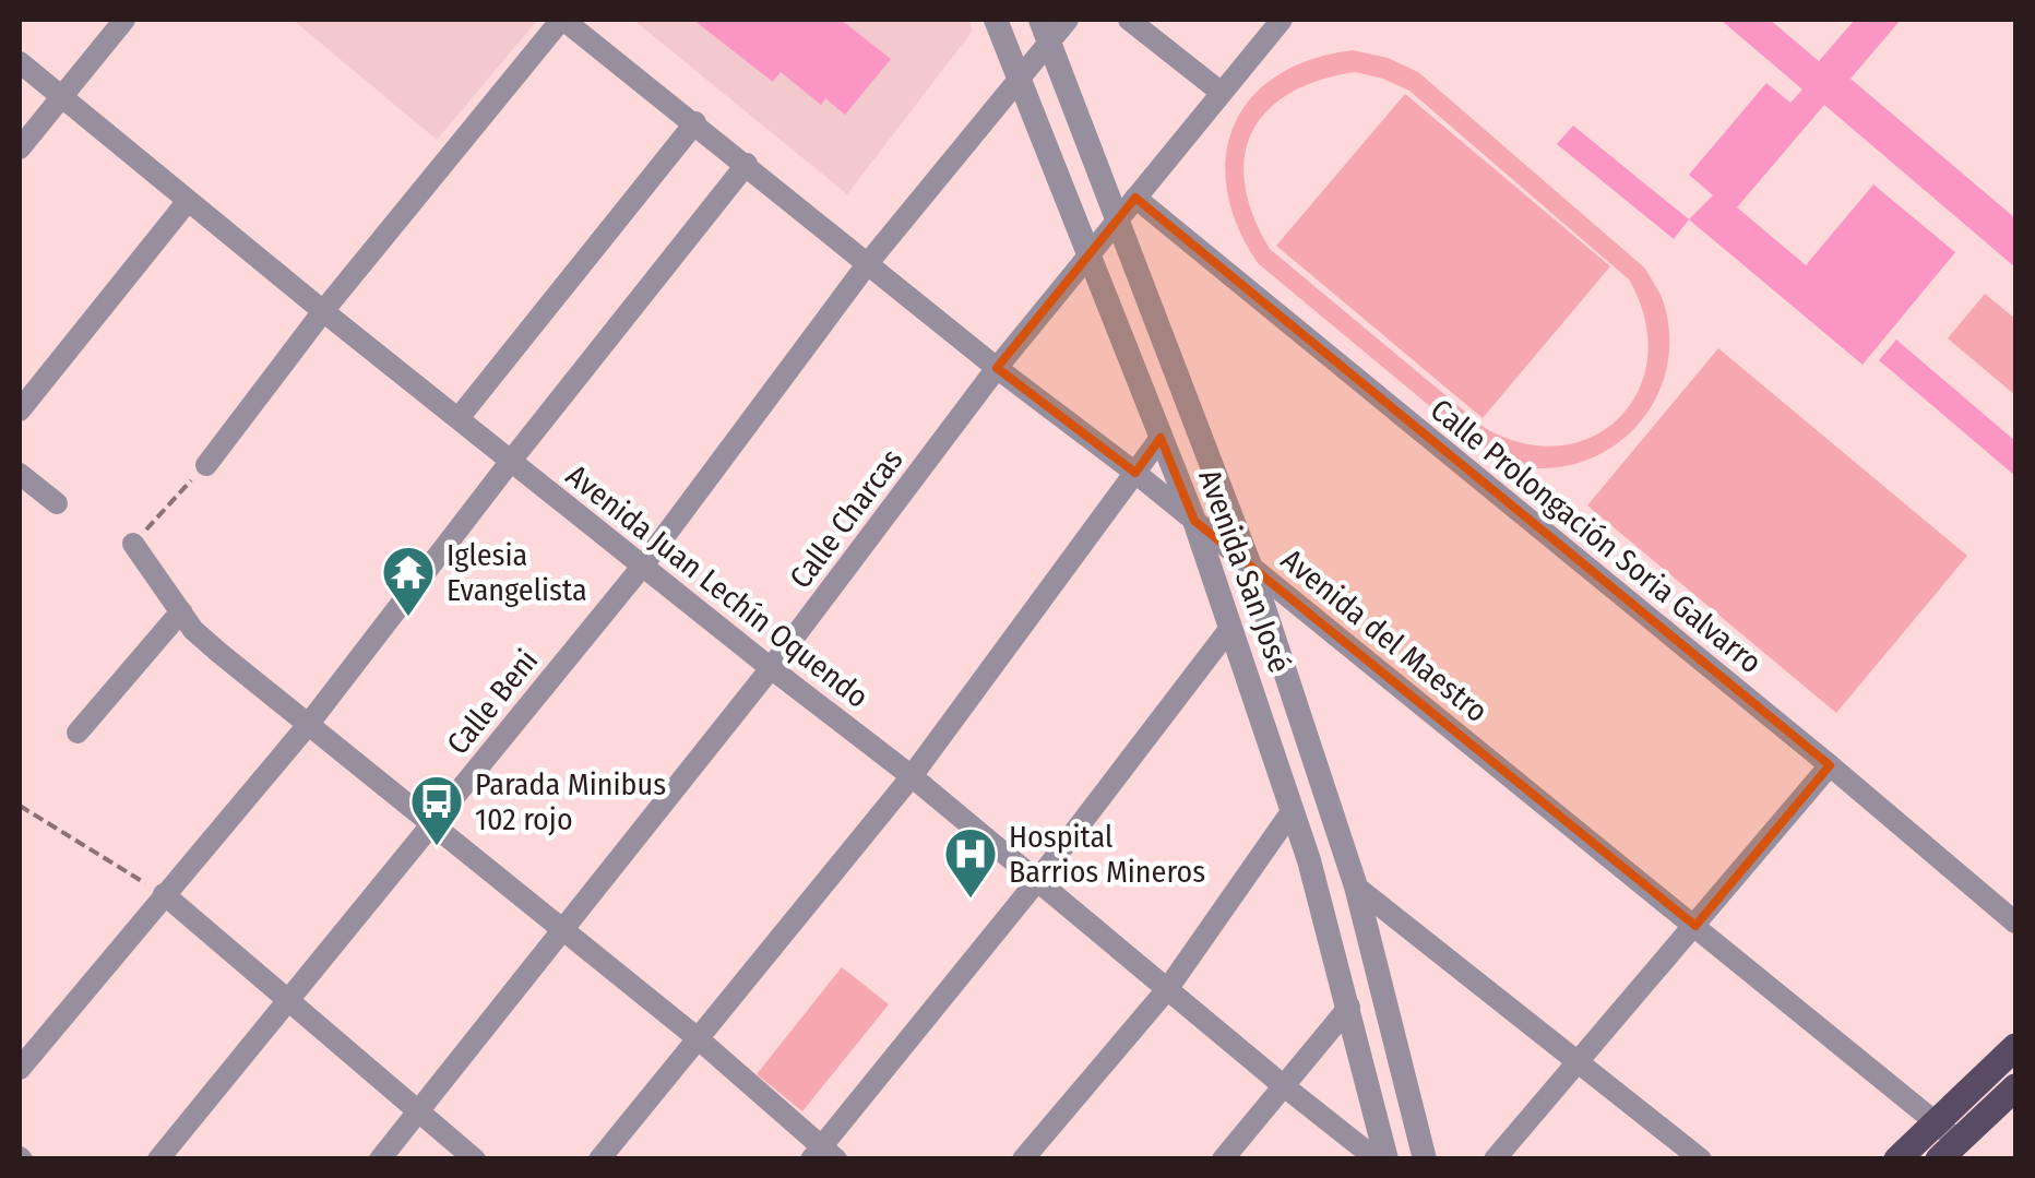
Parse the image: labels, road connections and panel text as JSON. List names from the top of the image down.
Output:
{
  "streets": {
    "street": [
      "Calle Charcas",
      "Calle Prolongación Soria Galvarro",
      "Avenida San José",
      "Avenida Juan Lechín Oquendo",
      "Avenida del Maestro",
      "Calle Beni"
    ]
  },
  "crossings": [
    ["Calle Charcas", "Calle Prolongación Soria Galvarro"],
    ["Calle Charcas", "Avenida San José"],
    ["Calle Charcas", "Avenida Juan Lechín Oquendo"],
    ["Calle Charcas", "Avenida del Maestro"],
    ["Avenida San José", "Avenida del Maestro"],
    ["Avenida San José", "Calle Beni"],
    ["Avenida Juan Lechín Oquendo", "Calle Beni"],
    ["Avenida del Maestro", "Calle Beni"]
  ],
  "places": {
    "temple": ["Iglesia Evangelista"],
    "bus stop": ["Parada Minibus 102 rojo"],
    "hospital": ["Hospital Barrios Mineros"]
  }
}
